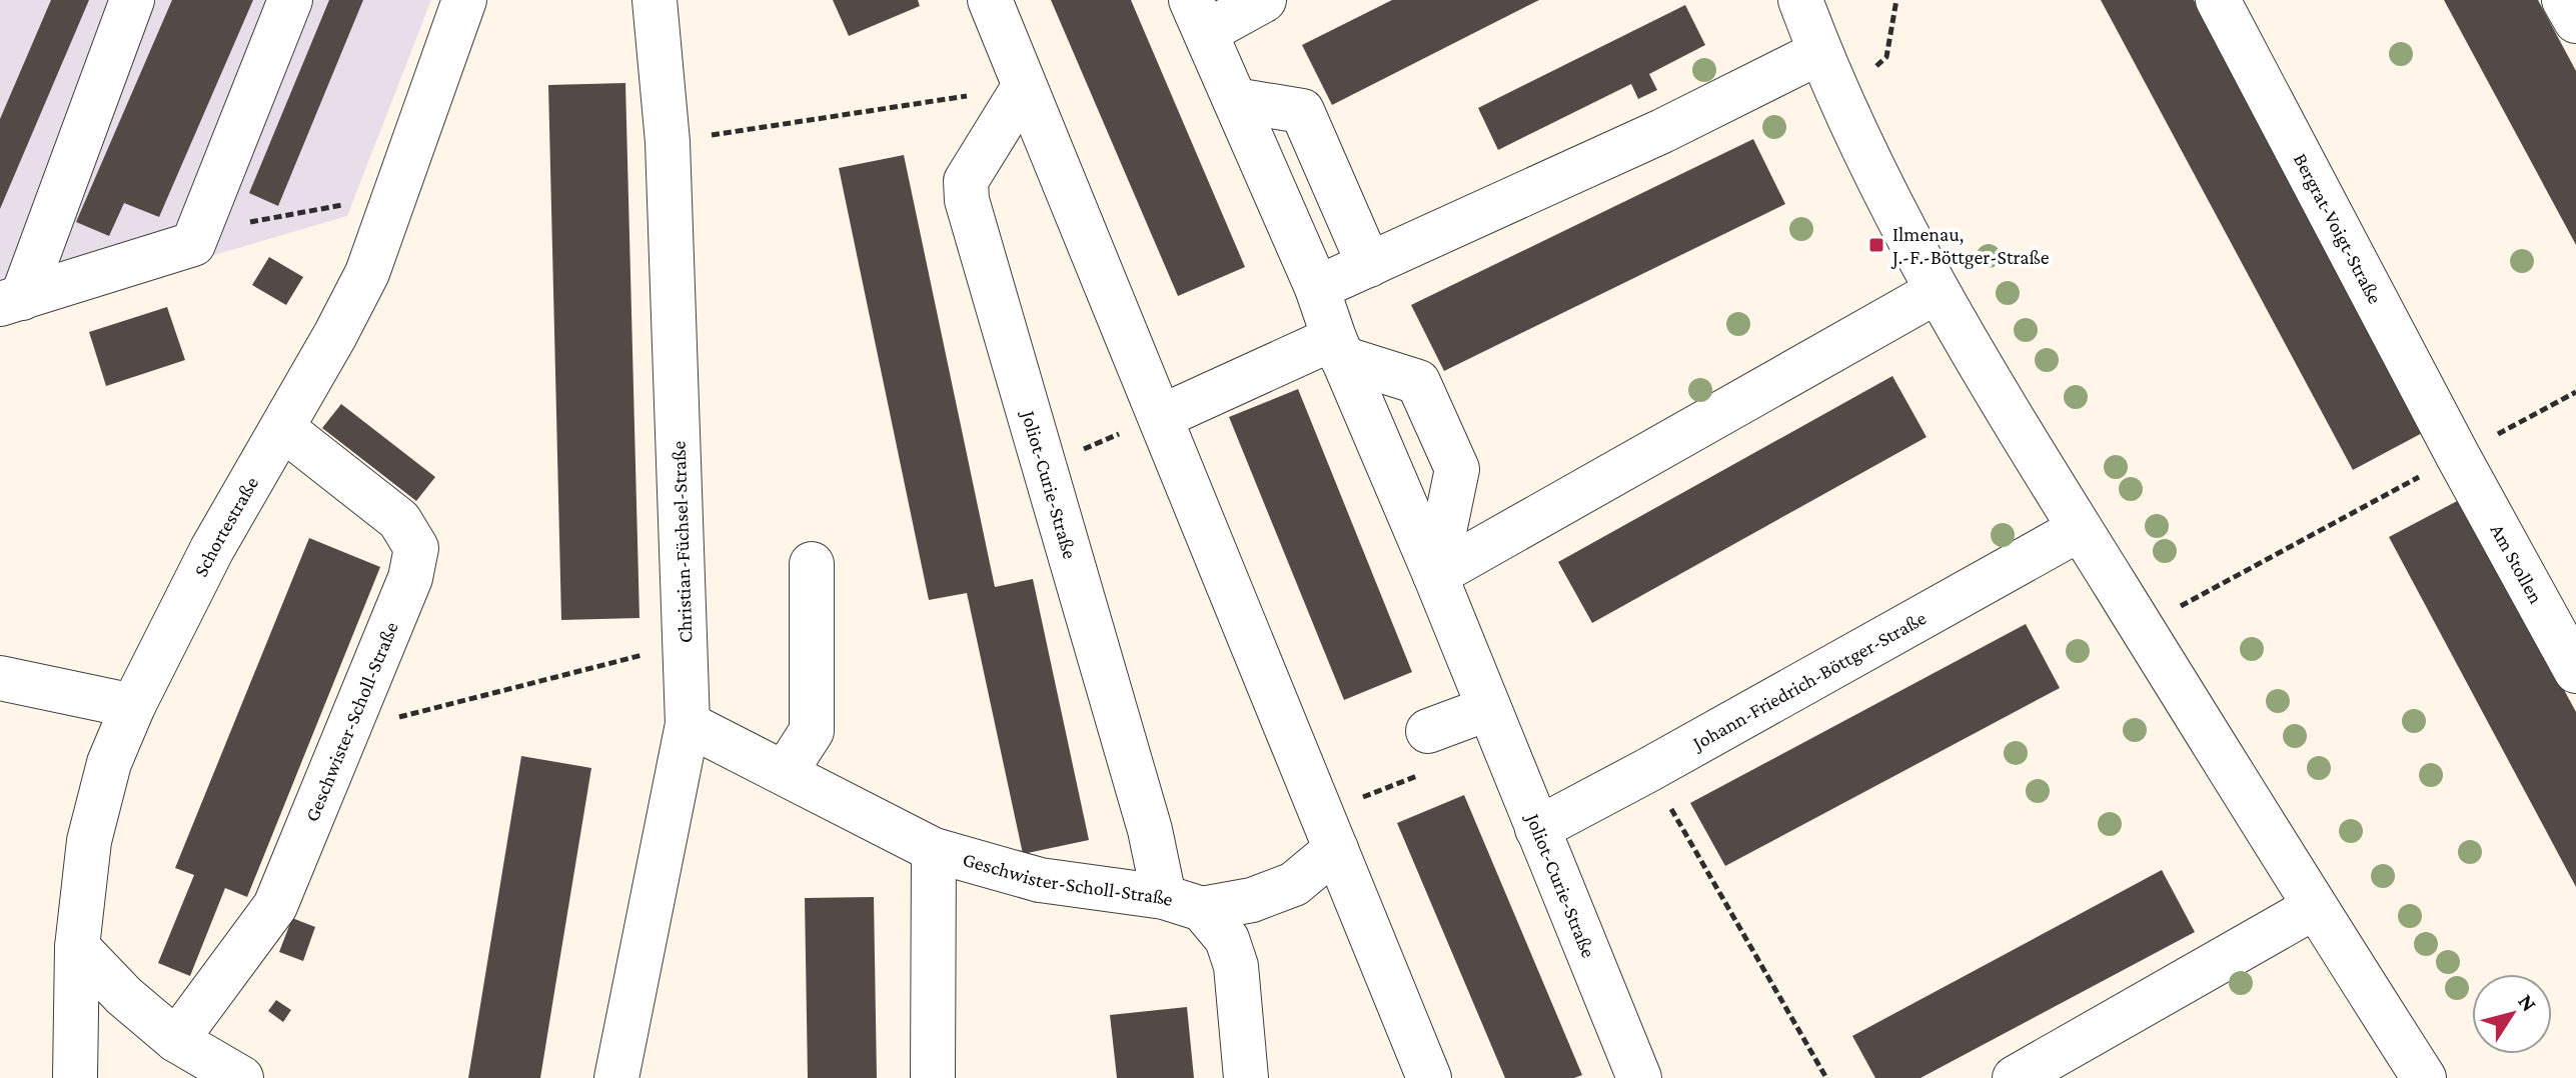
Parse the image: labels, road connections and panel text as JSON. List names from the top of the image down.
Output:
{
  "streets": {
    "street": [
      "Bergrat-Voigt-Straße",
      "Joliot-Curie-Straße",
      "Schortestraße",
      "Christian-Füchsel-Straße",
      "Am Stollen",
      "Johann-Friedrich-Böttger-Straße",
      "Geschwister-Scholl-Straße"
    ]
  },
  "crossings": [
    ["Bergrat-Voigt-Straße", "Am Stollen"],
    ["Joliot-Curie-Straße", "Johann-Friedrich-Böttger-Straße"],
    ["Joliot-Curie-Straße", "Geschwister-Scholl-Straße"],
    ["Schortestraße", "Geschwister-Scholl-Straße"],
    ["Christian-Füchsel-Straße", "Geschwister-Scholl-Straße"]
  ],
  "places": {
    "transit": ["Ilmenau, J.-F.-Böttger-Straße"]
  },
  "north": "top right"
}
